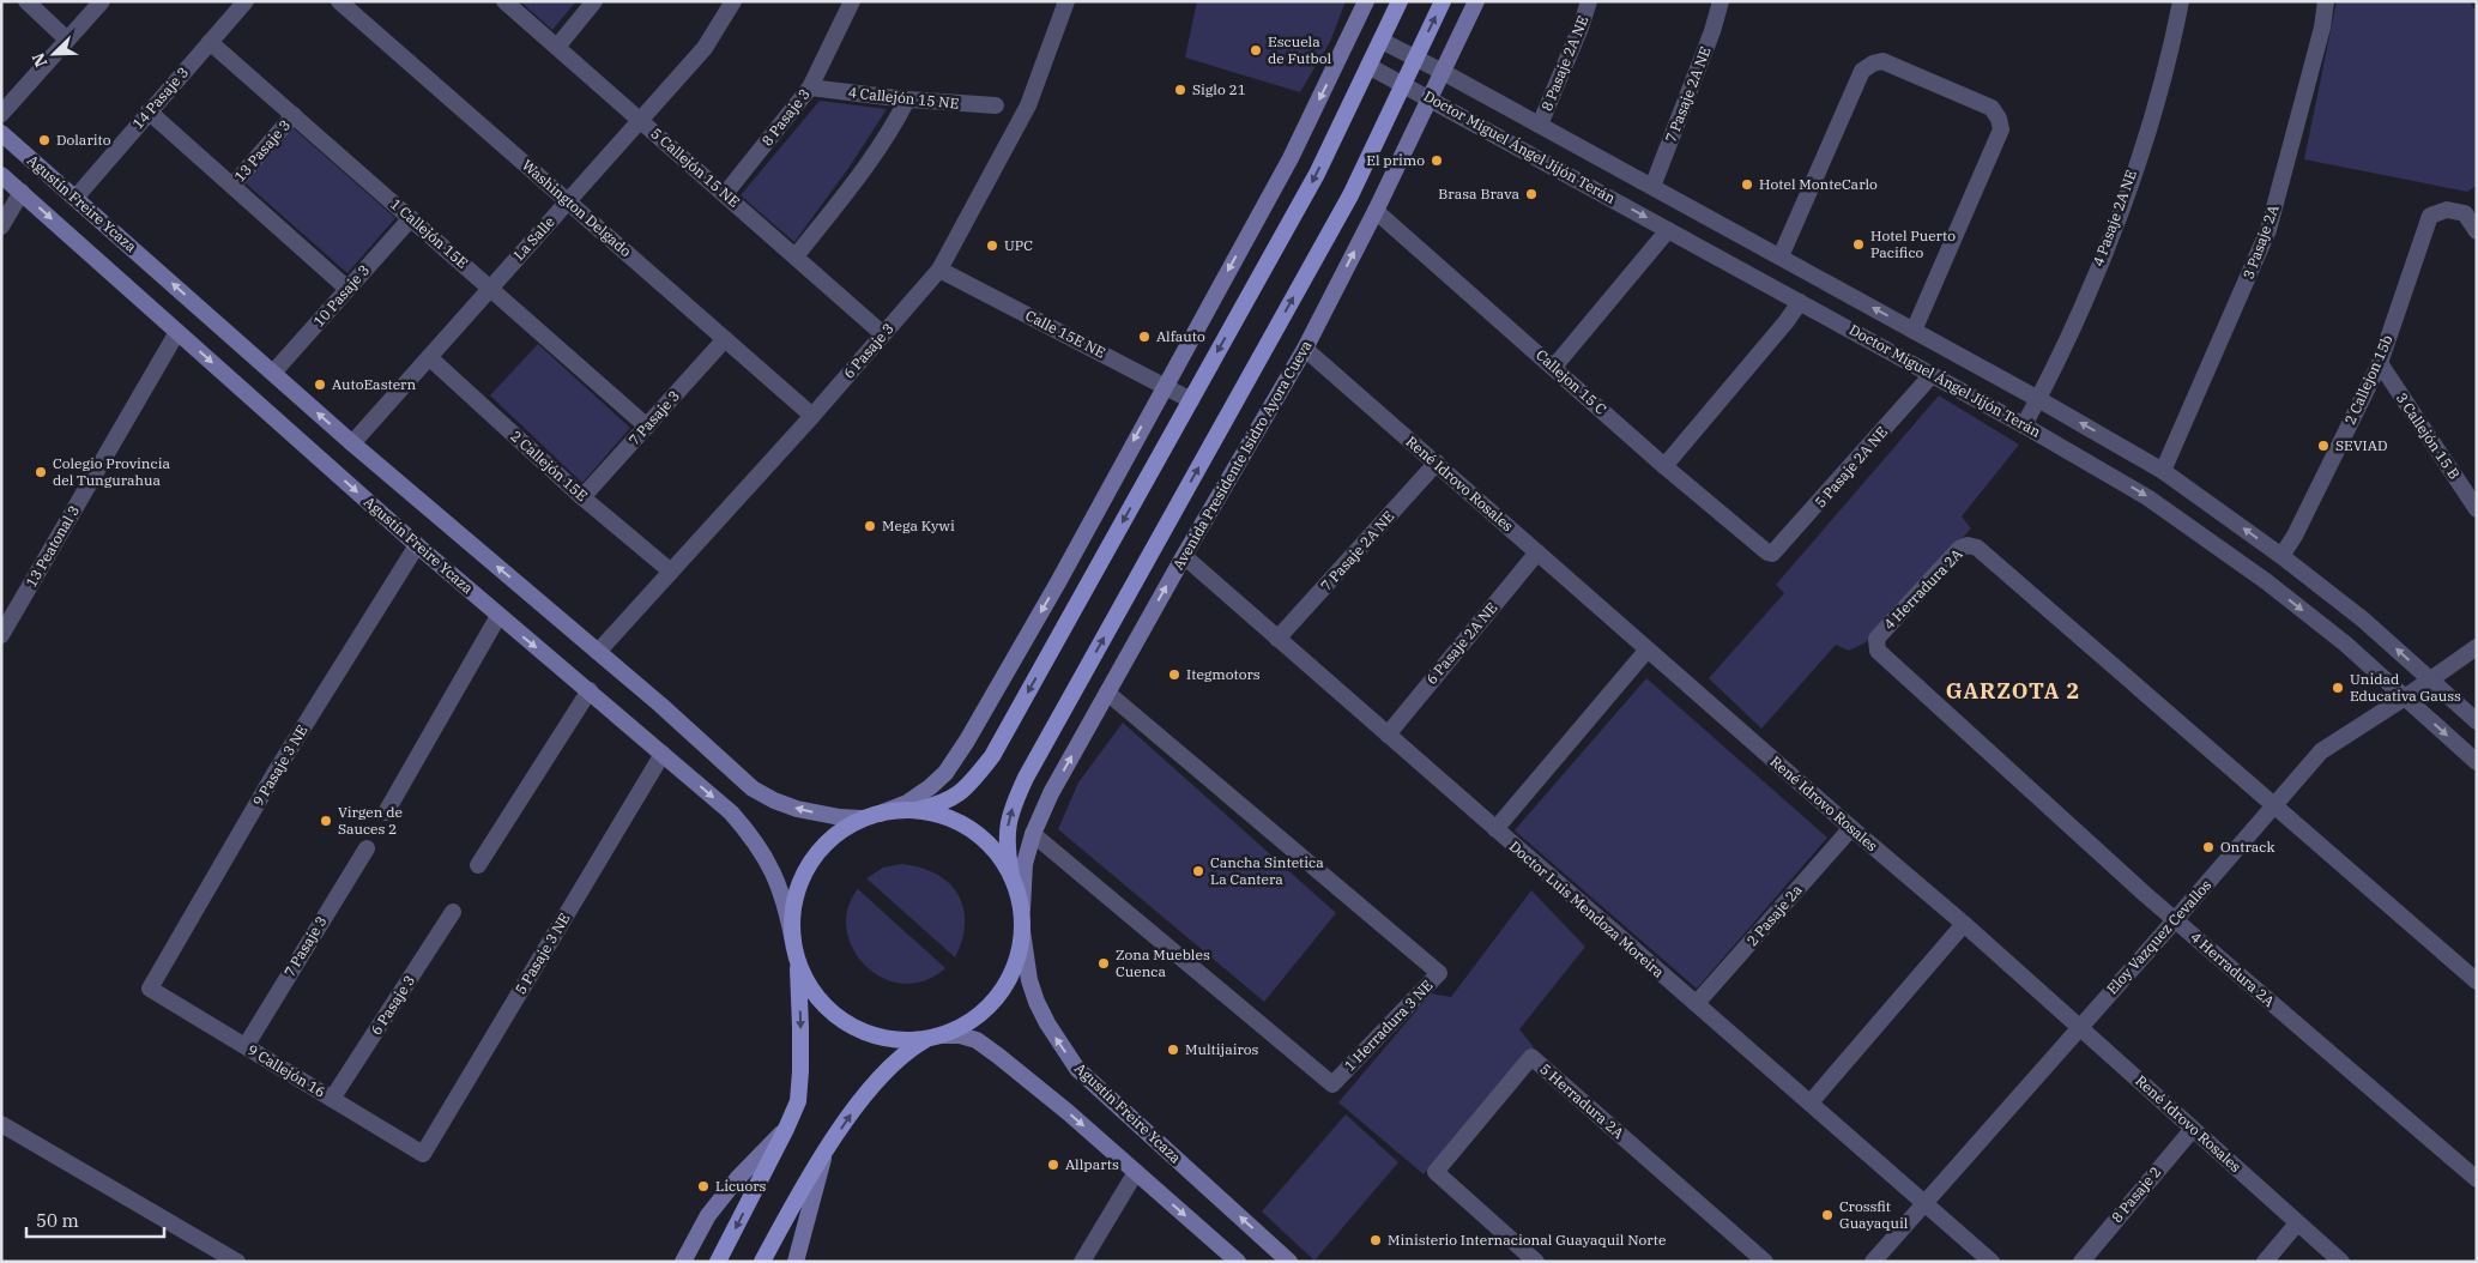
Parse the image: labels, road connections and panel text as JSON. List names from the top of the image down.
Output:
{
  "streets": {
    "main road": ["Agustín Freire Ycaza", "Avenida Presidente Isidro Ayora Cueva"],
    "street": [
      "8 Pasaje 2A NE",
      "7 Pasaje 2A NE",
      "14 Pasaje 3",
      "4 Callejón 15 NE",
      "8 Pasaje 3",
      "Doctor Miguel Ángel Jijón Terán",
      "13 Pasaje 3",
      "5 Callejón 15 NE",
      "Washington Delgado",
      "4 Pasaje 2A NE",
      "1 Callejón 15E",
      "La Salle",
      "3 Pasaje 2A",
      "10 Pasaje 3",
      "Calle 15E NE",
      "6 Pasaje 3",
      "2 Callejon 15b",
      "Callejon 15 C",
      "7 Pasaje 3",
      "3 Callejón 15 B",
      "2 Callejón 15E",
      "5 Pasaje 2A NE",
      "René Idrovo Rosales",
      "13 Peatonal 3",
      "4 Herradura 2A",
      "6 Pasaje 2A NE",
      "9 Pasaje 3 NE",
      "Doctor Luis Mendoza Moreira",
      "2 Pasaje 2a",
      "Eloy Vazquez Cevallos",
      "5 Pasaje 3 NE",
      "1 Herradura 3 NE",
      "9 Callejón 16",
      "5 Herradura 2A",
      "8 Pasaje 2"
    ]
  },
  "crossings": [
    ["8 Pasaje 2A NE", "Doctor Miguel Ángel Jijón Terán"],
    ["7 Pasaje 2A NE", "Doctor Miguel Ángel Jijón Terán"],
    ["7 Pasaje 2A NE", "René Idrovo Rosales"],
    ["7 Pasaje 2A NE", "Doctor Luis Mendoza Moreira"],
    ["14 Pasaje 3", "Agustín Freire Ycaza"],
    ["14 Pasaje 3", "1 Callejón 15E"],
    ["4 Callejón 15 NE", "8 Pasaje 3"],
    ["8 Pasaje 3", "5 Callejón 15 NE"],
    ["Doctor Miguel Ángel Jijón Terán", "4 Pasaje 2A NE"],
    ["Doctor Miguel Ángel Jijón Terán", "3 Pasaje 2A"],
    ["Doctor Miguel Ángel Jijón Terán", "2 Callejon 15b"],
    ["Doctor Miguel Ángel Jijón Terán", "Avenida Presidente Isidro Ayora Cueva"],
    ["Doctor Miguel Ángel Jijón Terán", "5 Pasaje 2A NE"],
    ["Doctor Miguel Ángel Jijón Terán", "Eloy Vazquez Cevallos"],
    ["13 Pasaje 3", "1 Callejón 15E"],
    ["5 Callejón 15 NE", "La Salle"],
    ["5 Callejón 15 NE", "6 Pasaje 3"],
    ["Agustín Freire Ycaza", "La Salle"],
    ["Agustín Freire Ycaza", "10 Pasaje 3"],
    ["Agustín Freire Ycaza", "6 Pasaje 3"],
    ["Agustín Freire Ycaza", "13 Peatonal 3"],
    ["Agustín Freire Ycaza", "9 Pasaje 3 NE"],
    ["Agustín Freire Ycaza", "5 Pasaje 3 NE"],
    ["Washington Delgado", "La Salle"],
    ["Washington Delgado", "6 Pasaje 3"],
    ["Washington Delgado", "7 Pasaje 3"],
    ["1 Callejón 15E", "La Salle"],
    ["1 Callejón 15E", "10 Pasaje 3"],
    ["1 Callejón 15E", "7 Pasaje 3"],
    ["La Salle", "2 Callejón 15E"],
    ["Calle 15E NE", "6 Pasaje 3"],
    ["6 Pasaje 3", "2 Callejón 15E"],
    ["6 Pasaje 3", "9 Callejón 16"],
    ["2 Callejon 15b", "3 Callejón 15 B"],
    ["Callejon 15 C", "Avenida Presidente Isidro Ayora Cueva"],
    ["Callejon 15 C", "5 Pasaje 2A NE"],
    ["7 Pasaje 3", "2 Callejón 15E"],
    ["7 Pasaje 3", "9 Callejón 16"],
    ["Avenida Presidente Isidro Ayora Cueva", "René Idrovo Rosales"],
    ["Avenida Presidente Isidro Ayora Cueva", "Doctor Luis Mendoza Moreira"],
    ["Avenida Presidente Isidro Ayora Cueva", "1 Herradura 3 NE"],
    ["René Idrovo Rosales", "6 Pasaje 2A NE"],
    ["René Idrovo Rosales", "2 Pasaje 2a"],
    ["René Idrovo Rosales", "Eloy Vazquez Cevallos"],
    ["René Idrovo Rosales", "8 Pasaje 2"],
    ["4 Herradura 2A", "Eloy Vazquez Cevallos"],
    ["6 Pasaje 2A NE", "Doctor Luis Mendoza Moreira"],
    ["9 Pasaje 3 NE", "9 Callejón 16"],
    ["Doctor Luis Mendoza Moreira", "2 Pasaje 2a"],
    ["Doctor Luis Mendoza Moreira", "Eloy Vazquez Cevallos"],
    ["5 Pasaje 3 NE", "9 Callejón 16"]
  ],
  "districts": ["GARZOTA 2"],
  "places": [
    "Escuela de Futbol",
    "Siglo 21",
    "Dolarito",
    "El primo",
    "Hotel MonteCarlo",
    "Brasa Brava",
    "Hotel Puerto Pacifico",
    "UPC",
    "Alfauto",
    "AutoEastern",
    "SEVIAD",
    "Colegio Provincia del Tungurahua",
    "Mega Kywi",
    "Itegmotors",
    "Unidad Educativa Gauss",
    "Virgen de Sauces 2",
    "Ontrack",
    "Cancha Sintetica La Cantera",
    "Zona Muebles Cuenca",
    "Multijairos",
    "Allparts",
    "Licuors",
    "Crossfit Guayaquil",
    "Ministerio Internacional Guayaquil Norte"
  ],
  "scale_bar": "50 m",
  "north": "bottom left"
}
